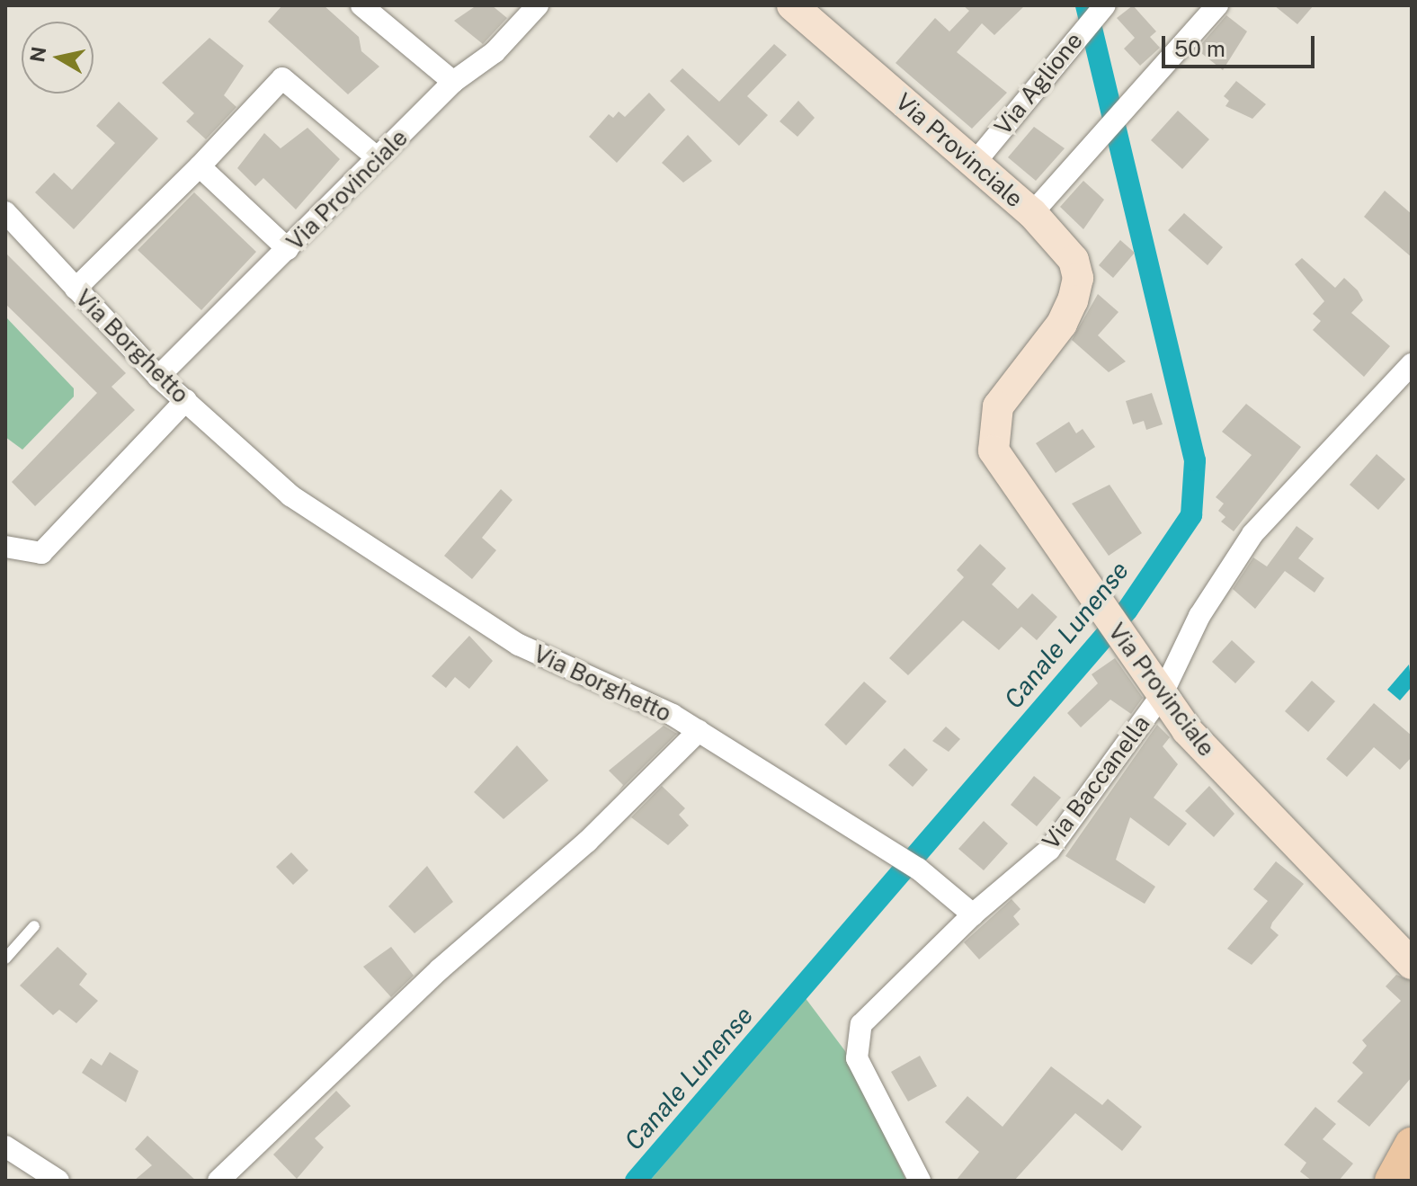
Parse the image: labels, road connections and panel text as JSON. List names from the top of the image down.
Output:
{
  "streets": {
    "street": [
      "Via Aglione",
      "Via Provinciale",
      "Via Borghetto",
      "Via Baccanella"
    ]
  },
  "crossings": [
    ["Via Aglione", "Via Provinciale"],
    ["Via Provinciale", "Via Borghetto"],
    ["Via Provinciale", "Via Baccanella"],
    ["Via Borghetto", "Via Baccanella"]
  ],
  "water": ["Canale Lunense"],
  "scale_bar": "50 m",
  "north": "left"
}
